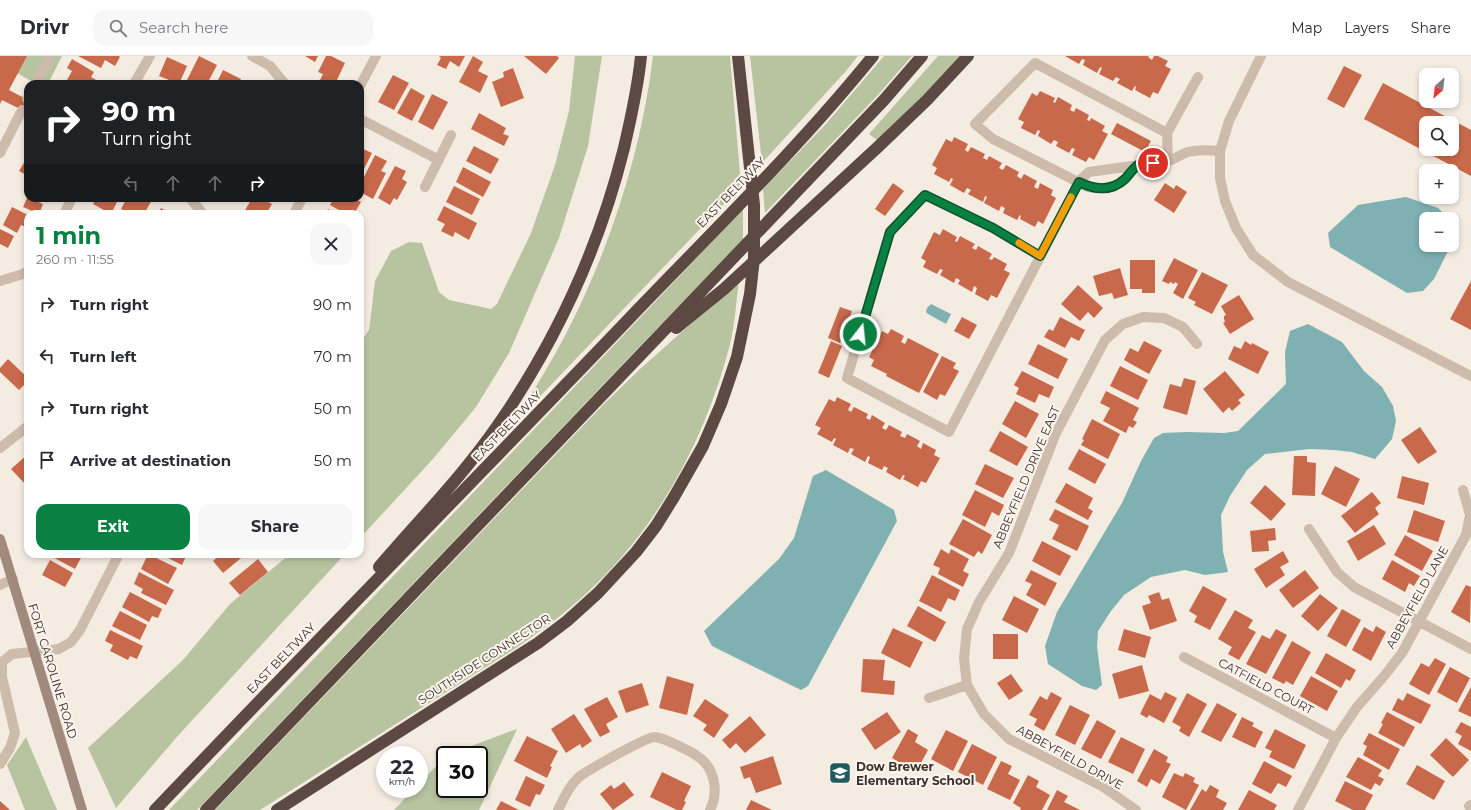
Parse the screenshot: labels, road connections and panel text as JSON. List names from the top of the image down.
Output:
{
  "streets": {
    "highway": ["EAST BELTWAY", "SOUTHSIDE CONNECTOR"],
    "street": [
      "ABBEYFIELD DRIVE EAST",
      "ABBEYFIELD LANE",
      "FORT CAROLINE ROAD",
      "CATFIELD COURT",
      "ABBEYFIELD DRIVE"
    ]
  },
  "crossings": [
    ["ABBEYFIELD DRIVE EAST", "ABBEYFIELD DRIVE"],
    ["ABBEYFIELD LANE", "CATFIELD COURT"]
  ],
  "places": {
    "school or university": ["Dow Brewer Elementary School"]
  },
  "north": "bottom left",
  "page": {
    "header": "Drivr",
    "search": "Search here",
    "nav": ["Map", "Layers", "Share"],
    "map_buttons": ["+", "−"],
    "turn": ["90 m", "Turn right"],
    "heading": ["1 min", "260 m · 11:55"],
    "list": [
      {
        "name": "Turn right",
        "value": "90 m"
      },
      {
        "name": "Turn left",
        "value": "70 m"
      },
      {
        "name": "Turn right",
        "value": "50 m"
      },
      {
        "name": "Arrive at destination",
        "value": "50 m"
      }
    ],
    "buttons": ["Exit", "Share"],
    "speed": "22 km/h",
    "limit": "30"
  }
}
